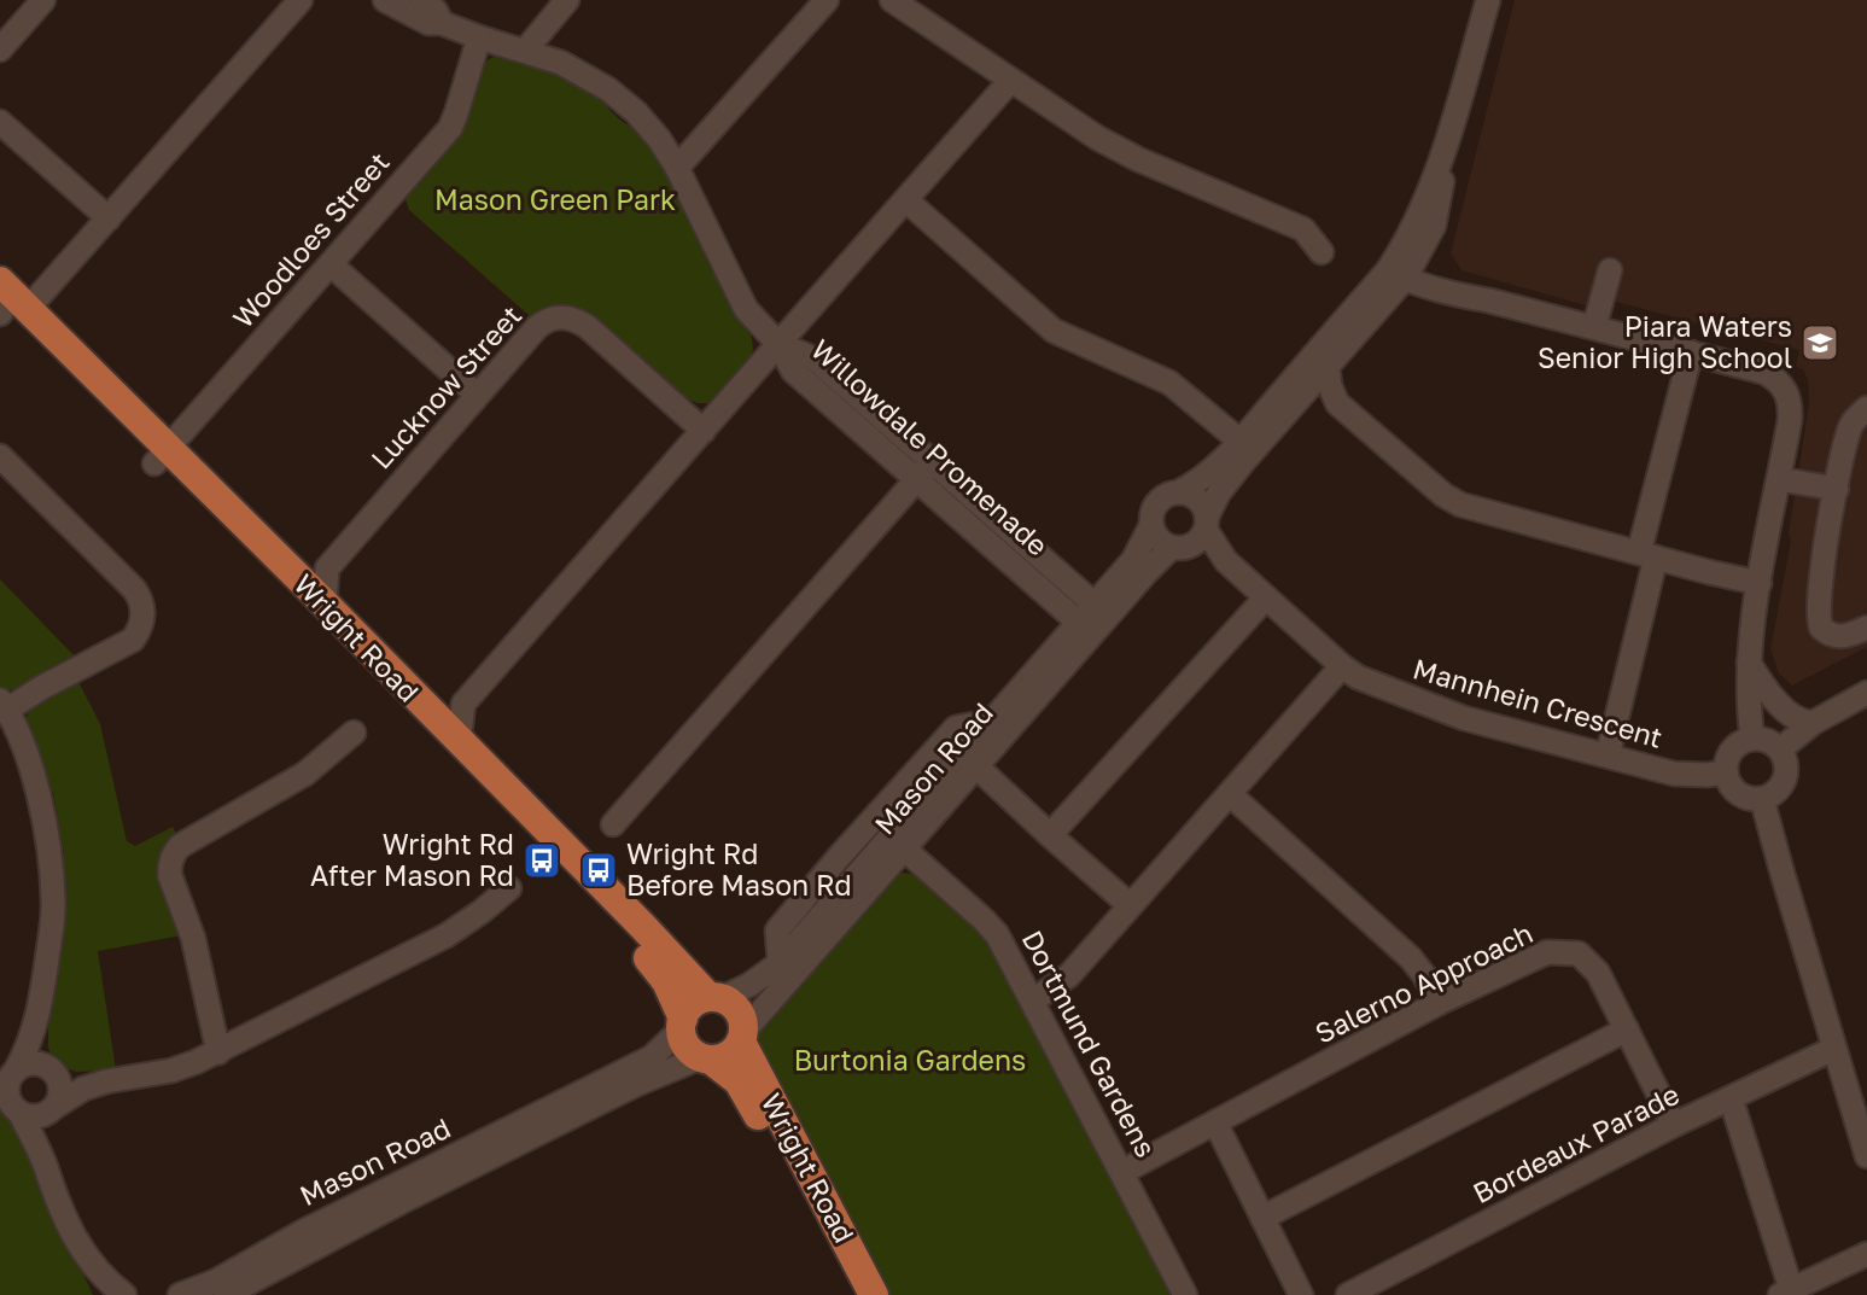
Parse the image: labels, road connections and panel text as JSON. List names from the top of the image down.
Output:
{
  "streets": {
    "main road": ["Wright Road"],
    "street": [
      "Woodloes Street",
      "Lucknow Street",
      "Willowdale Promenade",
      "Mannhein Crescent",
      "Mason Road",
      "Salerno Approach",
      "Dortmund Gardens",
      "Bordeaux Parade"
    ]
  },
  "crossings": [
    ["Woodloes Street", "Willowdale Promenade"],
    ["Woodloes Street", "Wright Road"],
    ["Willowdale Promenade", "Mason Road"],
    ["Wright Road", "Mason Road"],
    ["Mannhein Crescent", "Mason Road"],
    ["Mason Road", "Dortmund Gardens"],
    ["Salerno Approach", "Dortmund Gardens"],
    ["Salerno Approach", "Bordeaux Parade"]
  ],
  "parks": ["Mason Green Park", "Burtonia Gardens"],
  "places": {
    "school or university": ["Piara Waters Senior High School"],
    "bus stop": ["Wright Rd After Mason Rd", "Wright Rd Before Mason Rd"]
  }
}
